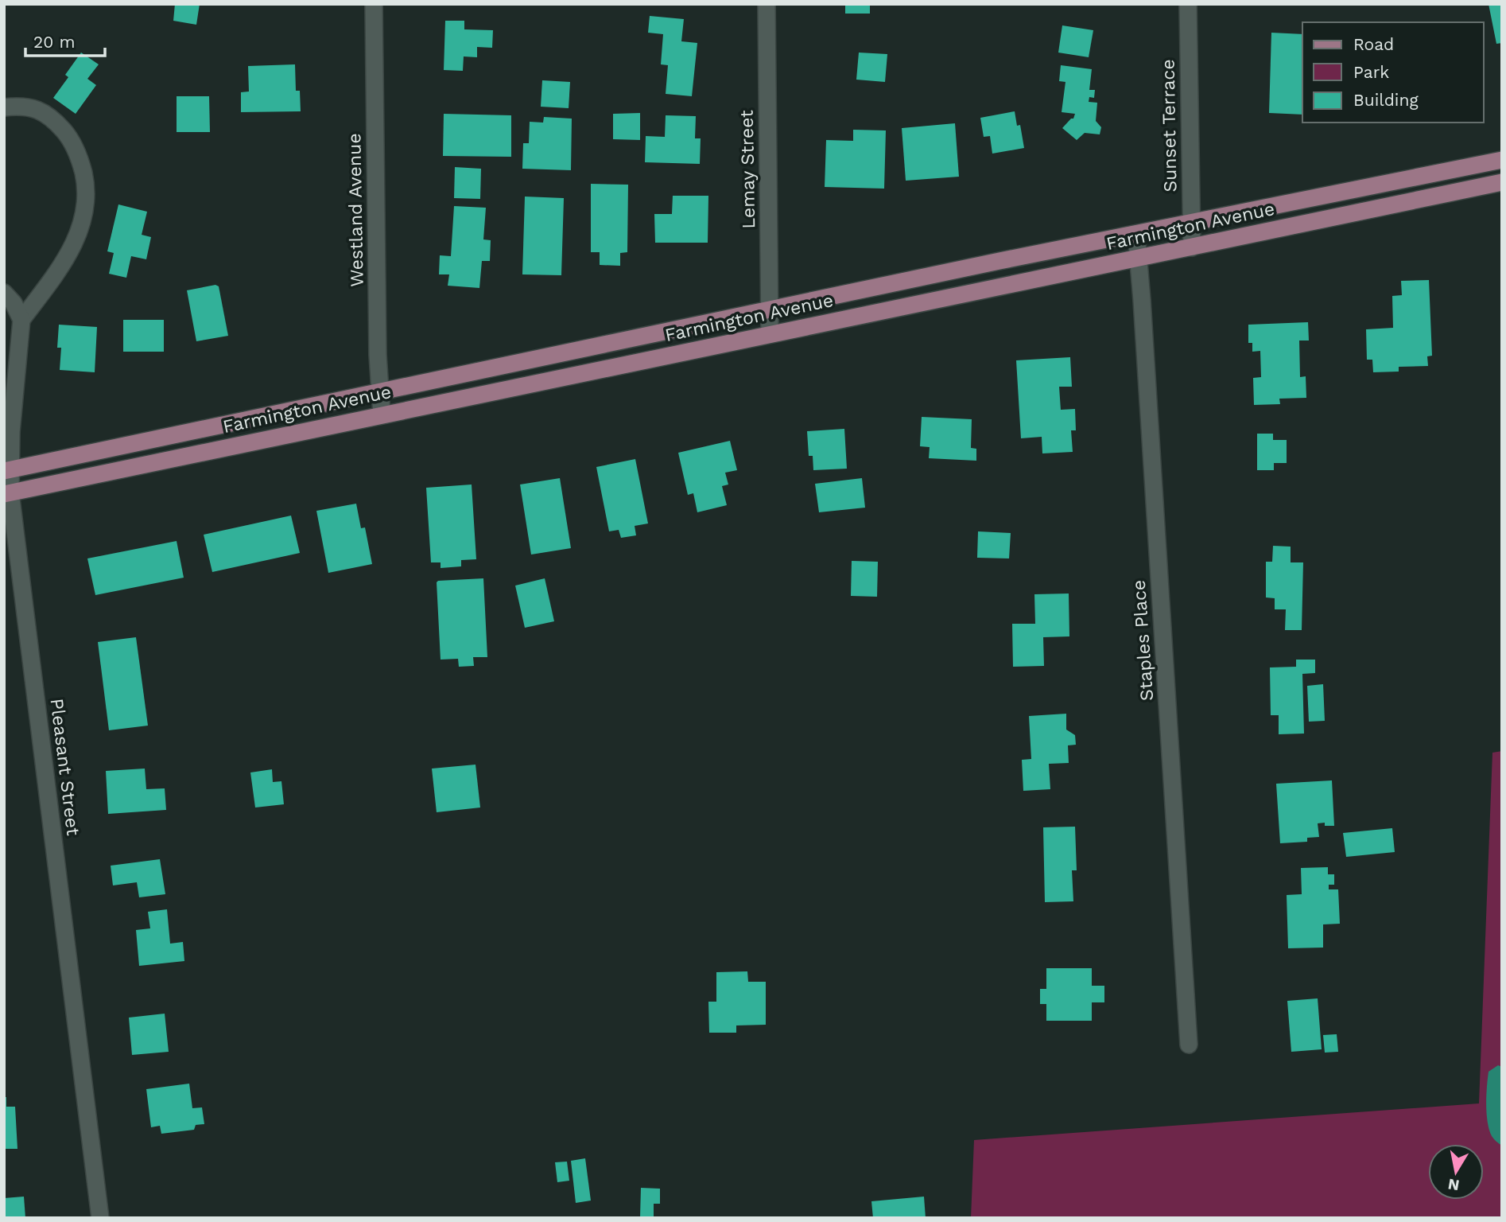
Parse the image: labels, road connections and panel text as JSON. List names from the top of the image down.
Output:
{
  "streets": {
    "main road": ["Farmington Avenue"],
    "street": [
      "Sunset Terrace",
      "Lemay Street",
      "Westland Avenue",
      "Staples Place",
      "Pleasant Street"
    ]
  },
  "crossings": [
    ["Sunset Terrace", "Farmington Avenue"],
    ["Lemay Street", "Farmington Avenue"],
    ["Westland Avenue", "Farmington Avenue"],
    ["Farmington Avenue", "Staples Place"],
    ["Farmington Avenue", "Pleasant Street"]
  ],
  "legend": ["Road", "Park", "Building"],
  "scale_bar": "20 m",
  "north": "bottom"
}
